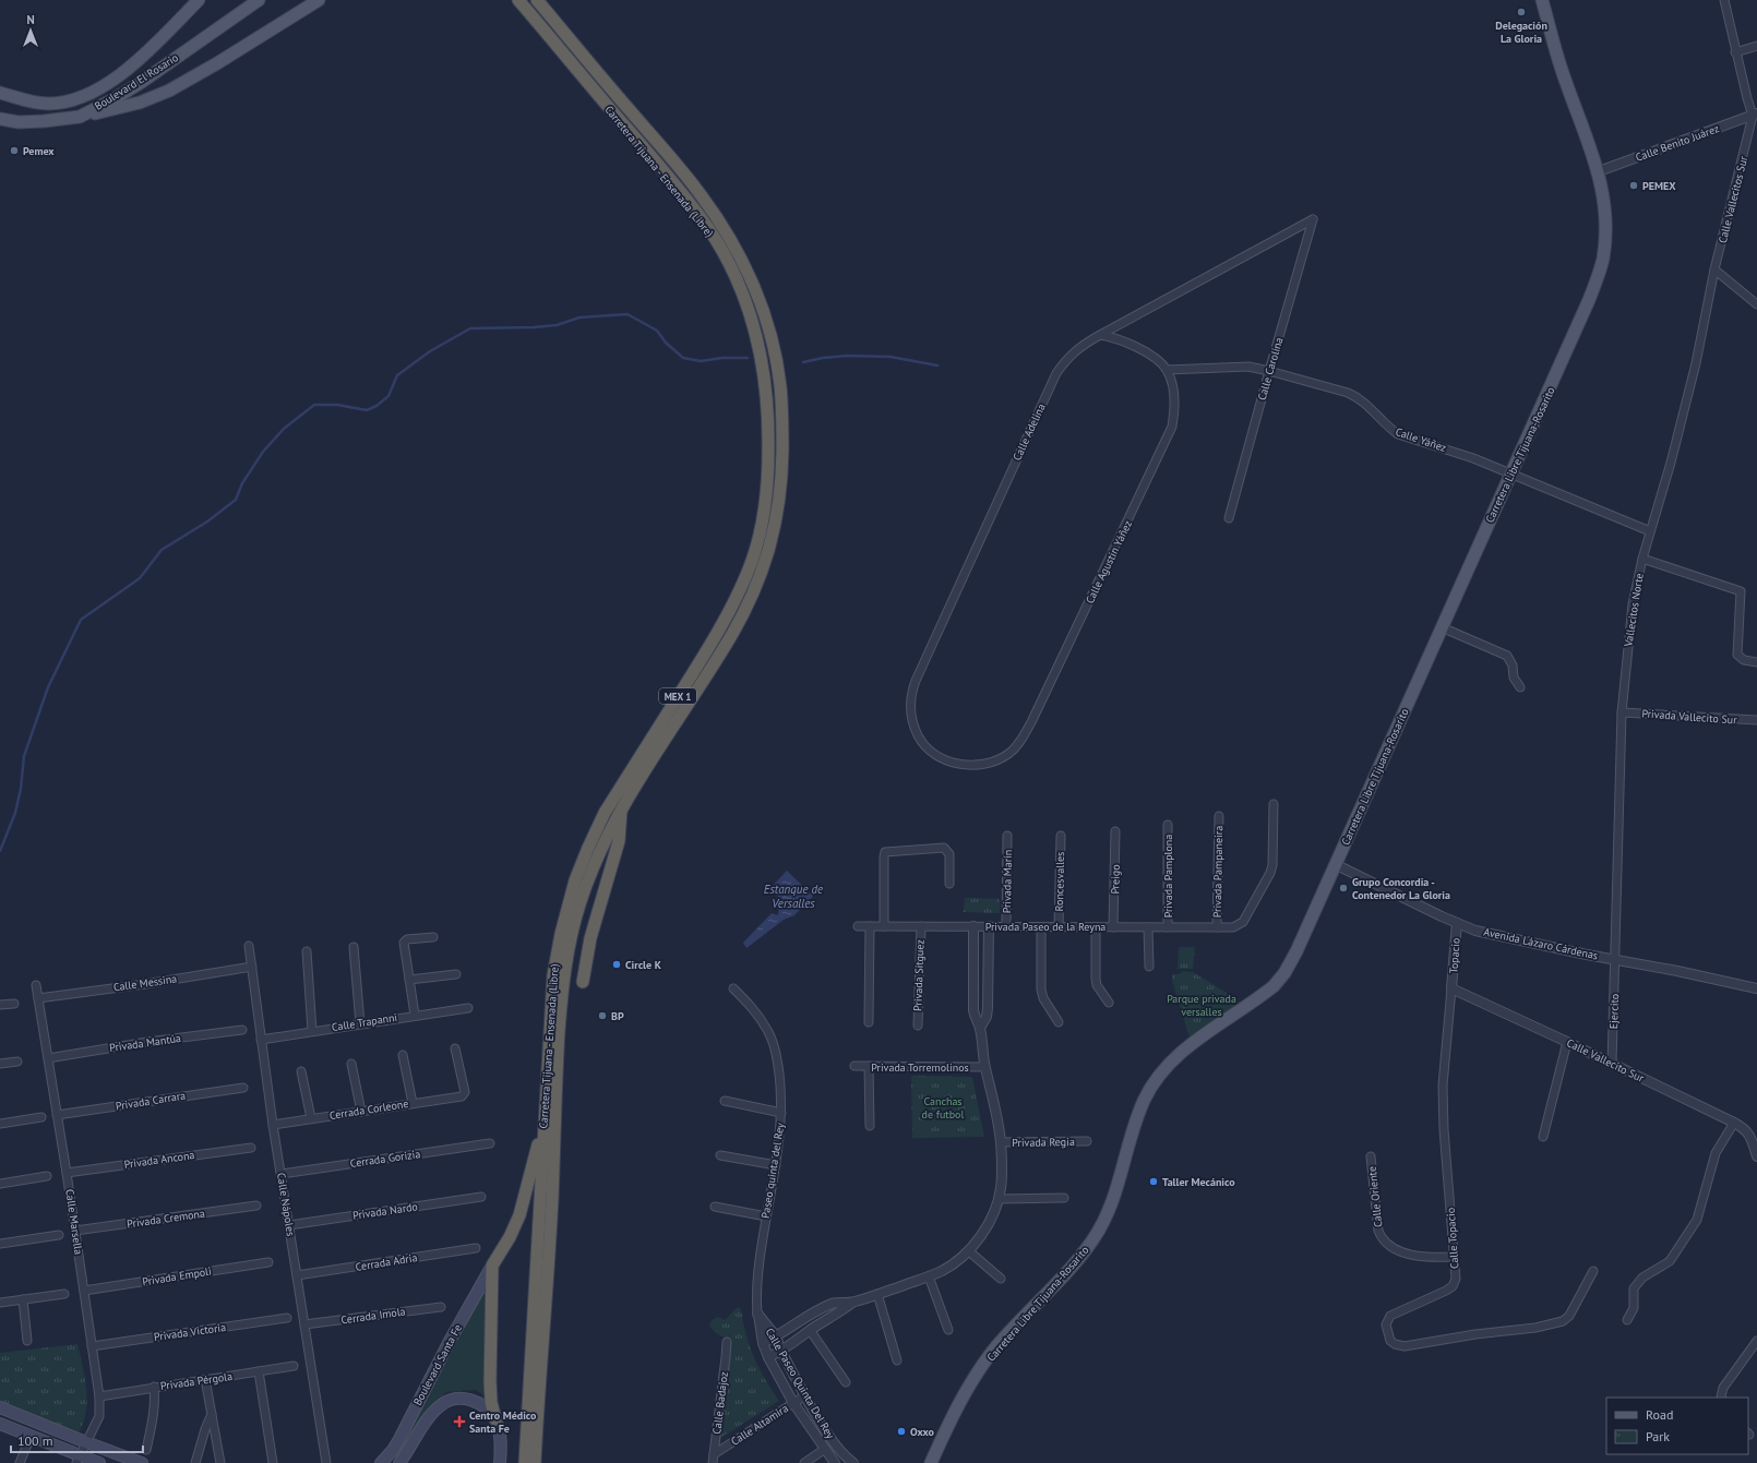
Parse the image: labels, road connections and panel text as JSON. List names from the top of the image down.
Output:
{
  "streets": {
    "highway": ["Carretera Tijuana - Ensenada (Libre)", "MEX 1"],
    "main road": ["Boulevard El Rosario", "Carretera Libre Tijuana-Rosarito", "Boulevard Santa Fe"],
    "street": [
      "Calle Benito Juárez",
      "Calle Vallecitos Sur",
      "Calle Carolina",
      "Calle Adelina",
      "Calle Yáñez",
      "Calle Agustin Yáñez",
      "Vallecitos Norte",
      "Privada Vallecito Sur",
      "Privada Pampaneira",
      "Privada Pamplona",
      "Preigo",
      "Privada Marín",
      "Roncesvalles",
      "Privada Paseo de la Reyna",
      "Avenida Lázaro Cárdenas",
      "Topacio",
      "Privada Sitguez",
      "Calle Messina",
      "Ejercito",
      "Calle Trapanni",
      "Privada Mantúa",
      "Calle Vallecito Sur",
      "Privada Torremolinos",
      "Privada Carrara",
      "Cerrada Corleone",
      "Privada Regia",
      "Cerrada Gorizia",
      "Privada Ancona",
      "Paseo quinta del Rey",
      "Calle Oriente",
      "Calle Nápoles",
      "Privada Nardo",
      "Privada Cremona",
      "Calle Marsella",
      "Calle Topacio",
      "Cerrada Adria",
      "Privada Empoli",
      "Cerrada Imola",
      "Privada Victoria",
      "Privada Pérgola",
      "Calle Paseo Quinta Del Rey",
      "Calle Badajoz",
      "Calle Altamira"
    ]
  },
  "crossings": [
    ["Calle Benito Juárez", "Calle Vallecitos Sur"],
    ["Calle Benito Juárez", "Carretera Libre Tijuana-Rosarito"],
    ["Calle Vallecitos Sur", "Vallecitos Norte"],
    ["Calle Carolina", "Calle Adelina"],
    ["Calle Carolina", "Calle Yáñez"],
    ["Calle Adelina", "Calle Agustin Yáñez"],
    ["Calle Yáñez", "Carretera Libre Tijuana-Rosarito"],
    ["Calle Yáñez", "Calle Agustin Yáñez"],
    ["Calle Yáñez", "Vallecitos Norte"],
    ["Carretera Libre Tijuana-Rosarito", "Avenida Lázaro Cárdenas"],
    ["Vallecitos Norte", "Privada Vallecito Sur"],
    ["Vallecitos Norte", "Avenida Lázaro Cárdenas"],
    ["Vallecitos Norte", "Ejercito"],
    ["Privada Pampaneira", "Privada Paseo de la Reyna"],
    ["Privada Pamplona", "Privada Paseo de la Reyna"],
    ["Preigo", "Privada Paseo de la Reyna"],
    ["Privada Marín", "Privada Paseo de la Reyna"],
    ["Roncesvalles", "Privada Paseo de la Reyna"],
    ["Privada Paseo de la Reyna", "Privada Sitguez"],
    ["Avenida Lázaro Cárdenas", "Topacio"],
    ["Avenida Lázaro Cárdenas", "Ejercito"],
    ["Topacio", "Calle Vallecito Sur"],
    ["Topacio", "Calle Topacio"],
    ["Calle Messina", "Calle Nápoles"],
    ["Calle Messina", "Calle Marsella"],
    ["Ejercito", "Calle Vallecito Sur"],
    ["Calle Trapanni", "Calle Nápoles"],
    ["Privada Mantúa", "Calle Marsella"],
    ["Calle Vallecito Sur", "Calle Topacio"],
    ["Privada Carrara", "Calle Marsella"],
    ["Cerrada Corleone", "Calle Nápoles"],
    ["Cerrada Gorizia", "Calle Nápoles"],
    ["Privada Ancona", "Calle Marsella"],
    ["Paseo quinta del Rey", "Calle Paseo Quinta Del Rey"],
    ["Calle Oriente", "Calle Topacio"],
    ["Calle Nápoles", "Privada Nardo"],
    ["Calle Nápoles", "Cerrada Adria"],
    ["Calle Nápoles", "Cerrada Imola"],
    ["Privada Cremona", "Calle Marsella"],
    ["Calle Marsella", "Privada Empoli"],
    ["Calle Marsella", "Privada Victoria"],
    ["Calle Marsella", "Privada Pérgola"],
    ["Calle Paseo Quinta Del Rey", "Calle Altamira"],
    ["Calle Badajoz", "Calle Altamira"]
  ],
  "water": ["Estanque de Versalles"],
  "parks": ["Parque privada versalles", "Canchas de futbol"],
  "places": {
    "other": [
      "Delegación La Gloria",
      "Pemex",
      "PEMEX",
      "Grupo Concordia - Contenedor La Gloria",
      "Circle K",
      "BP",
      "Taller Mecánico",
      "Oxxo"
    ],
    "health": ["Centro Médico Santa Fe"]
  },
  "legend": ["Road", "Park"],
  "scale_bar": "100 m",
  "north": "top"
}
